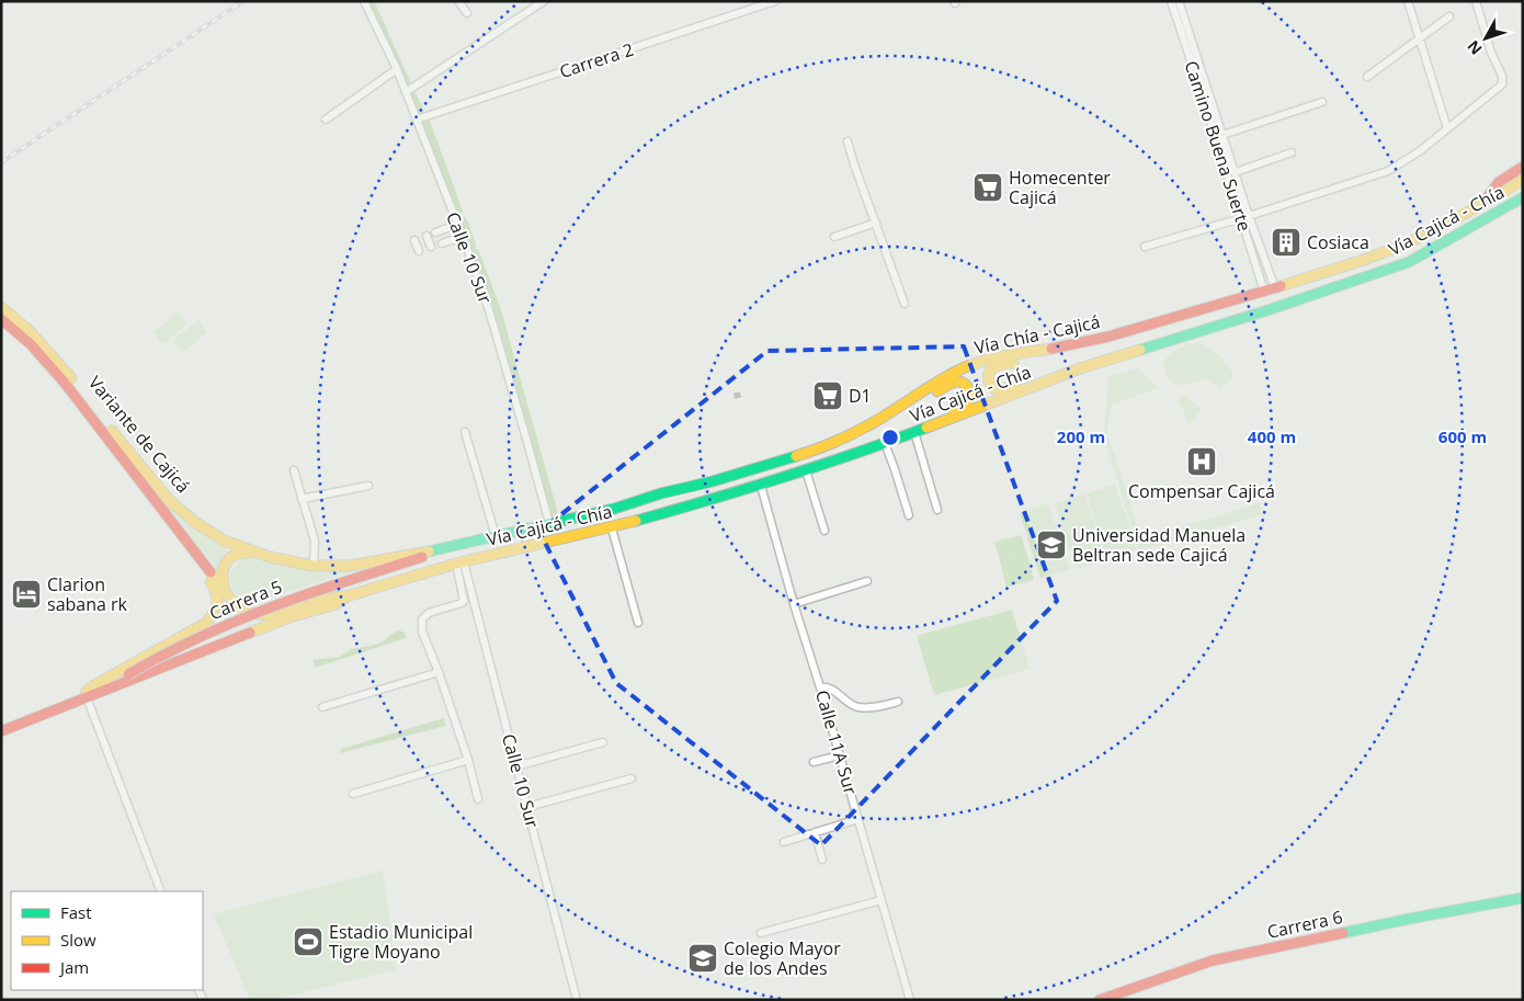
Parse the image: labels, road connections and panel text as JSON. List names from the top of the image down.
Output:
{
  "streets": {
    "main road": [
      "Vía Cajicá - Chía",
      "Vía Chía - Cajicá",
      "Variante de Cajicá",
      "Carrera 5",
      "Carrera 6"
    ],
    "street": [
      "Carrera 2",
      "Camino Buena Suerte",
      "Calle 10 Sur",
      "Calle 11A Sur"
    ]
  },
  "crossings": [
    ["Carrera 2", "Calle 10 Sur"],
    ["Camino Buena Suerte", "Vía Chía - Cajicá"],
    ["Vía Cajicá - Chía", "Calle 10 Sur"],
    ["Vía Cajicá - Chía", "Variante de Cajicá"],
    ["Vía Cajicá - Chía", "Carrera 5"],
    ["Vía Cajicá - Chía", "Calle 11A Sur"],
    ["Calle 10 Sur", "Vía Chía - Cajicá"],
    ["Vía Chía - Cajicá", "Variante de Cajicá"],
    ["Vía Chía - Cajicá", "Carrera 5"],
    ["Variante de Cajicá", "Carrera 5"]
  ],
  "places": {
    "supermarket": ["Homecenter Cajicá", "D1"],
    "building": ["Cosiaca"],
    "hospital": ["Compensar Cajicá"],
    "school or university": ["Universidad Manuela Beltran sede Cajicá", "Colegio Mayor de los Andes"],
    "hotel": ["Clarion sabana rk"],
    "sports": ["Estadio Municipal Tigre Moyano"]
  },
  "legend": ["Fast", "Slow", "Jam"],
  "north": "bottom left",
  "rings": ["200 m", "400 m", "600 m"]
}
